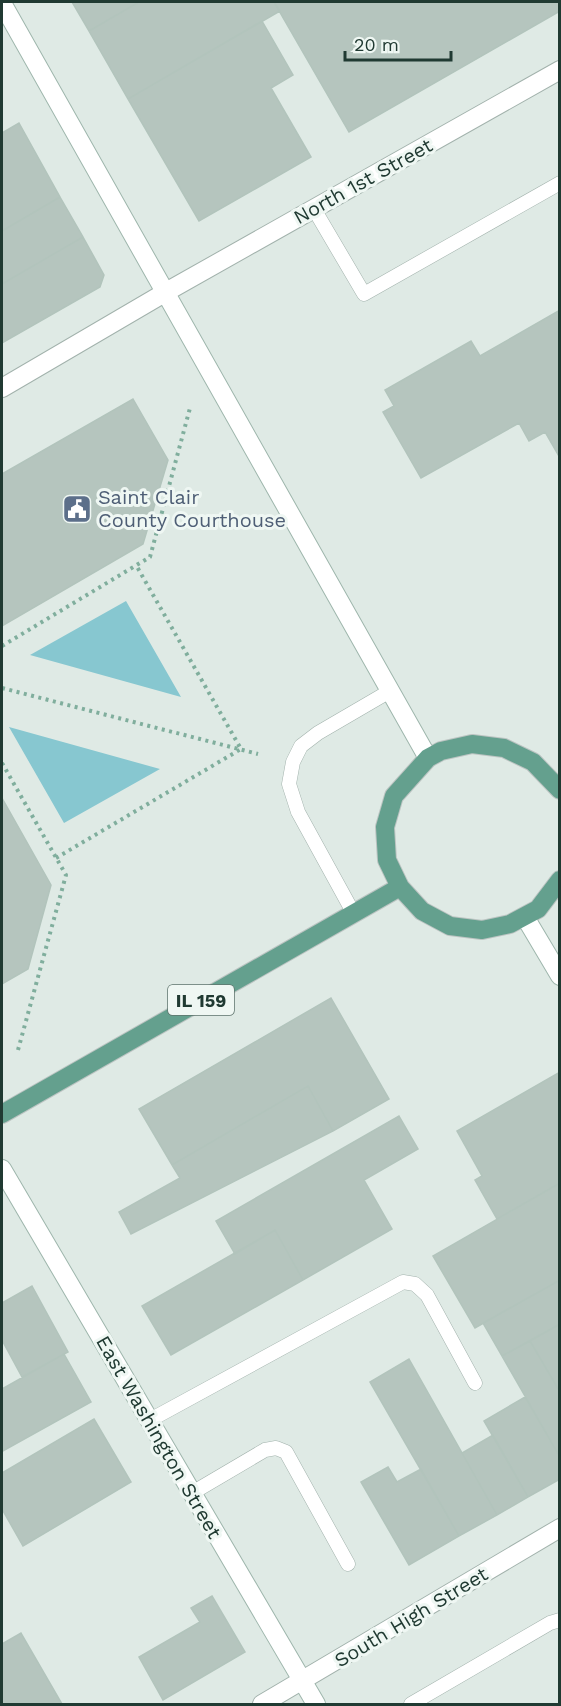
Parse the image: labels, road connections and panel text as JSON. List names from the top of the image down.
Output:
{
  "streets": {
    "main road": ["IL 159"],
    "street": ["North 1st Street", "East Washington Street", "South High Street"]
  },
  "crossings": [
    ["East Washington Street", "South High Street"]
  ],
  "places": {
    "public building": ["Saint Clair County Courthouse"]
  },
  "scale_bar": "20 m"
}
